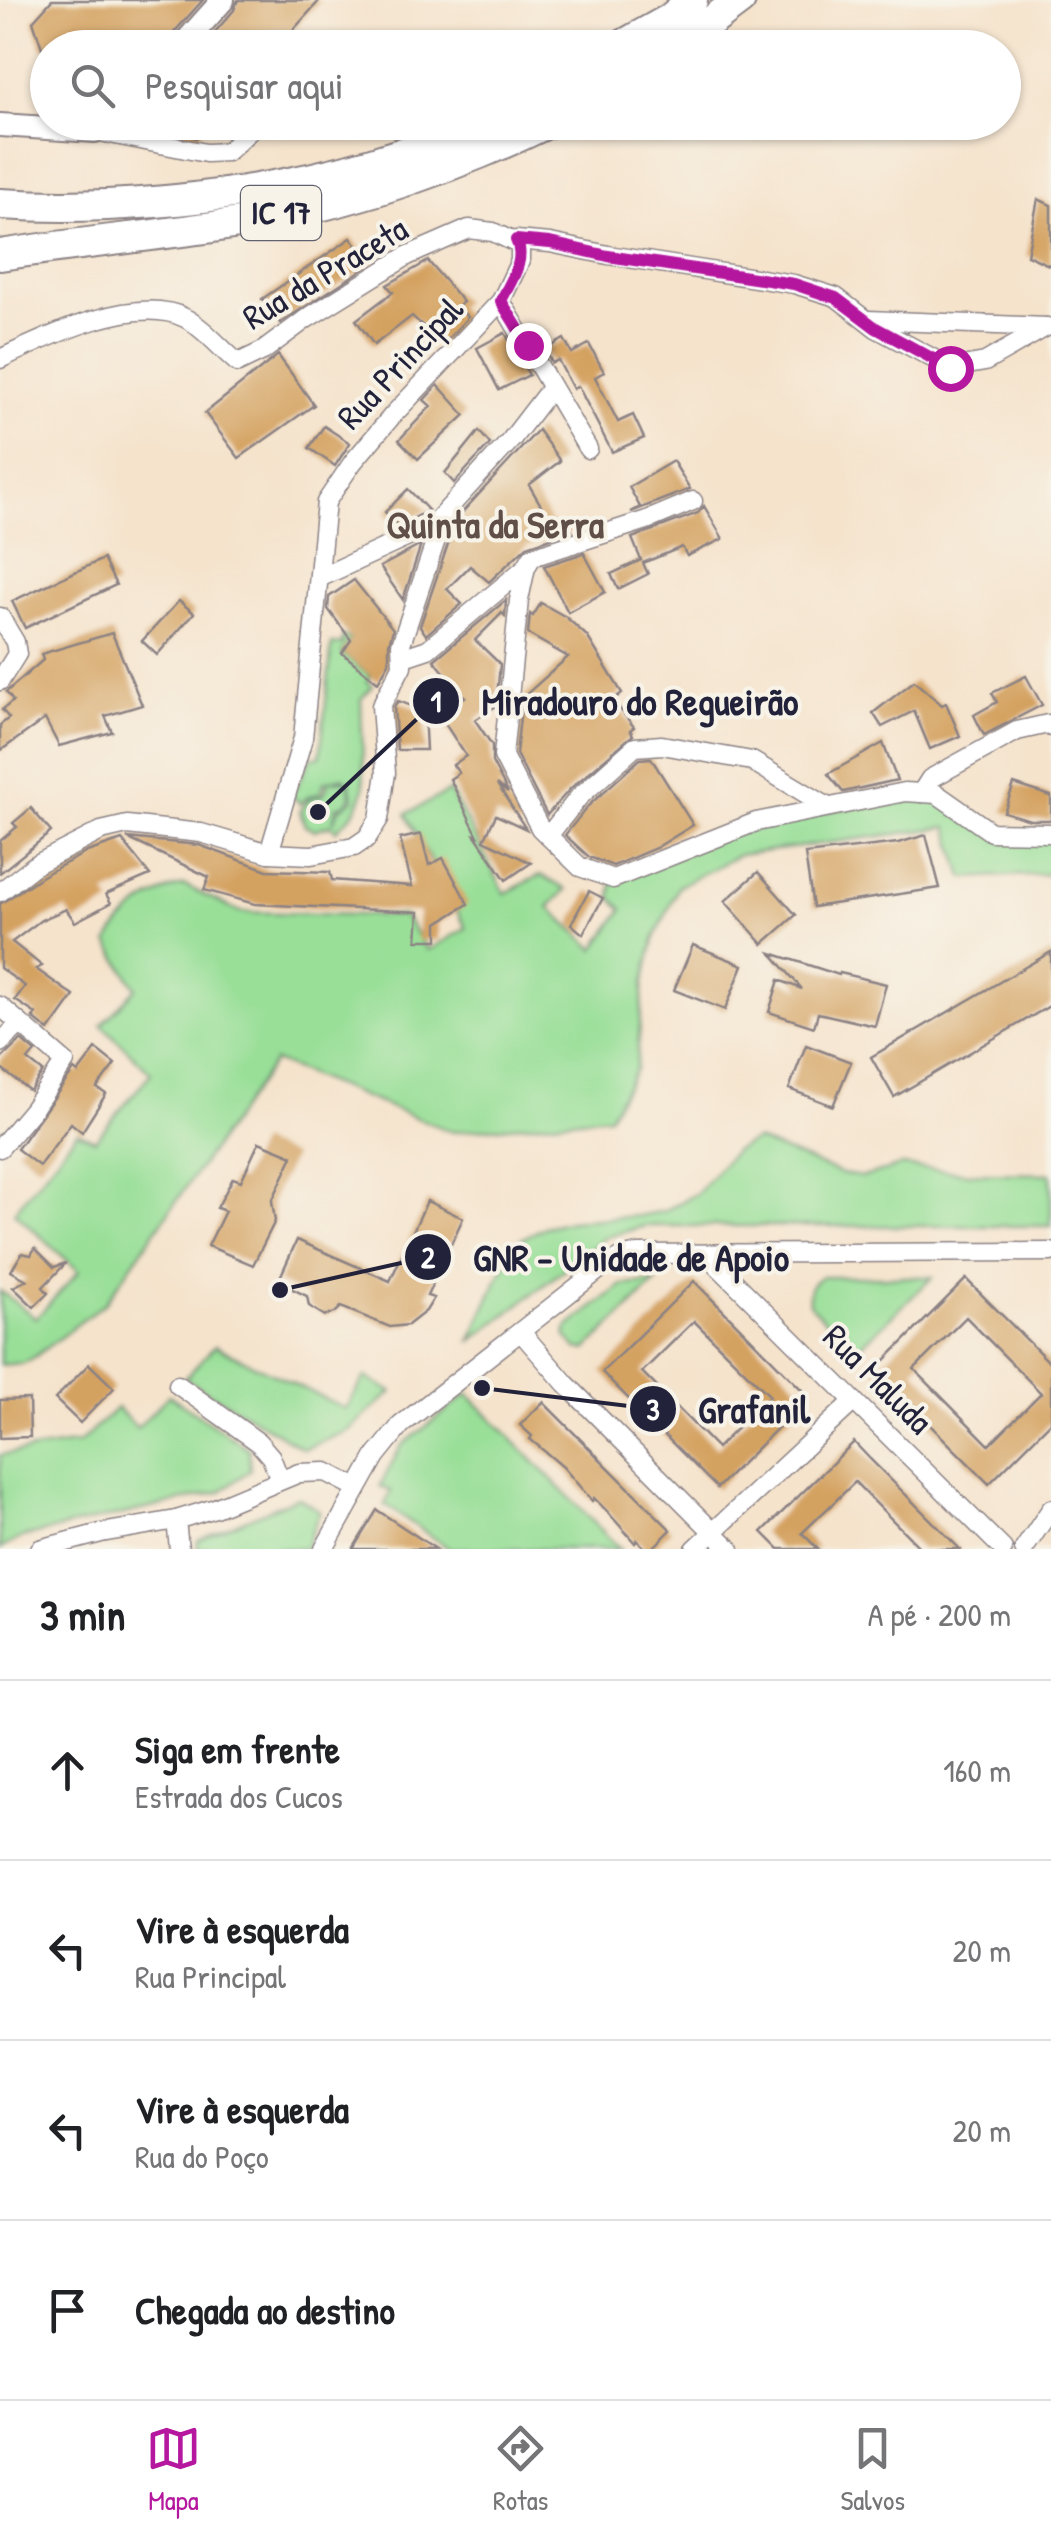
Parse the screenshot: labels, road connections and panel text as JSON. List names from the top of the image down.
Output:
{
  "streets": {
    "highway": ["IC 17"],
    "street": ["Rua da Praceta", "Rua Principal", "Rua Maluda"]
  },
  "crossings": [
    ["Rua da Praceta", "Rua Principal"]
  ],
  "districts": ["Quinta da Serra"],
  "places": ["Miradouro do Regueirão", "GNR - Unidade de Apoio", "Grafanil"],
  "page": {
    "search": "Pesquisar aqui",
    "heading": ["3 min", "A pé · 200 m"],
    "list": [
      ["Siga em frente", "Estrada dos Cucos", "160 m"],
      ["Vire à esquerda", "Rua Principal", "20 m"],
      ["Vire à esquerda", "Rua do Poço", "20 m"],
      "Chegada ao destino"
    ],
    "nav": ["Mapa", "Rotas", "Salvos"]
  }
}
